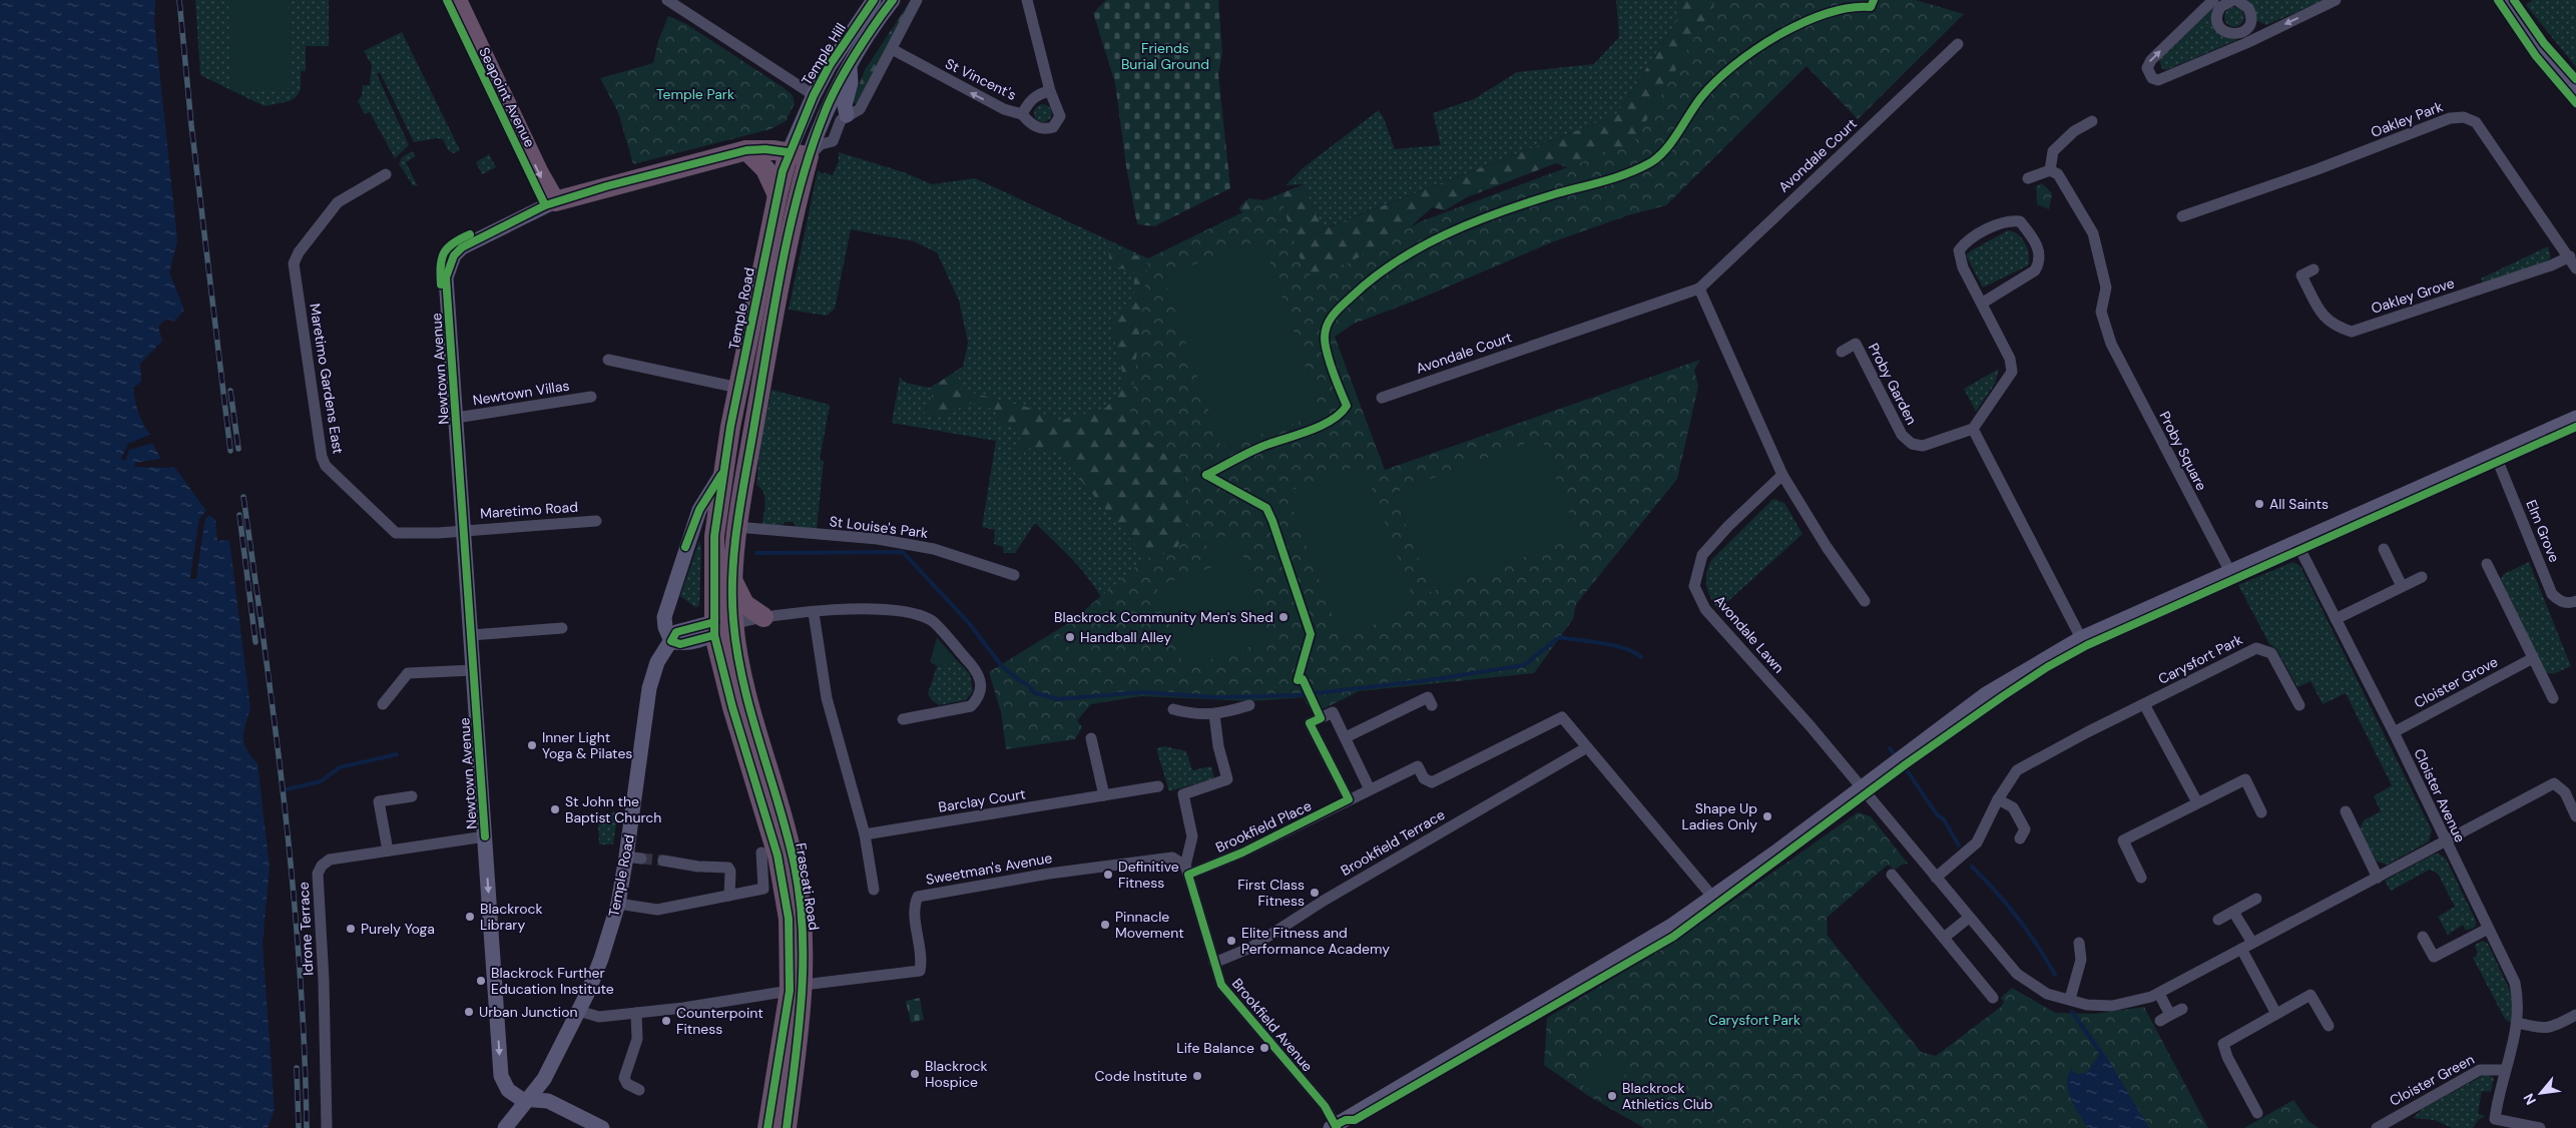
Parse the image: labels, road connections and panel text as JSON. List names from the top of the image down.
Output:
{
  "streets": {
    "highway": [
      "Seapoint Avenue",
      "Temple Road",
      "Newtown Avenue",
      "Frascati Road"
    ],
    "street": [
      "Temple Hill",
      "St Vincent's",
      "Oakley Park",
      "Avondale Court",
      "Oakley Grove",
      "Maretimo Gardens East",
      "Proby Garden",
      "Newtown Villas",
      "Proby Square",
      "Maretimo Road",
      "St Louise's Park",
      "Elm Grove",
      "Avondale Lawn",
      "Carysfort Park",
      "Cloister Grove",
      "Cloister Avenue",
      "Barclay Court",
      "Brookfield Place",
      "Brookfield Terrace",
      "Sweetman's Avenue",
      "Idrone Terrace",
      "Brookfield Avenue",
      "Cloister Green"
    ]
  },
  "crossings": [
    ["Temple Hill", "Temple Road"],
    ["Temple Hill", "Newtown Avenue"],
    ["Seapoint Avenue", "Newtown Avenue"],
    ["Oakley Park", "Oakley Grove"],
    ["Temple Road", "Newtown Avenue"],
    ["Temple Road", "Sweetman's Avenue"],
    ["Temple Road", "Frascati Road"],
    ["Newtown Avenue", "Maretimo Gardens East"],
    ["Newtown Avenue", "Newtown Villas"],
    ["Newtown Avenue", "Maretimo Road"],
    ["Newtown Avenue", "Idrone Terrace"],
    ["Maretimo Gardens East", "Maretimo Road"],
    ["Cloister Grove", "Cloister Avenue"],
    ["Cloister Avenue", "Cloister Green"],
    ["Brookfield Place", "Brookfield Terrace"],
    ["Brookfield Place", "Sweetman's Avenue"],
    ["Brookfield Place", "Brookfield Avenue"],
    ["Brookfield Terrace", "Brookfield Avenue"],
    ["Sweetman's Avenue", "Frascati Road"],
    ["Sweetman's Avenue", "Brookfield Avenue"]
  ],
  "one_way": ["St Vincent's", "Seapoint Avenue"],
  "parks": ["Friends Burial Ground", "Temple Park", "Carysfort Park"],
  "places": [
    "All Saints",
    "Blackrock Community Men's Shed",
    "Handball Alley",
    "Inner Light Yoga & Pilates",
    "St John the Baptist Church",
    "Shape Up Ladies Only",
    "Definitive Fitness",
    "First Class Fitness",
    "Blackrock Library",
    "Pinnacle Movement",
    "Purely Yoga",
    "Elite Fitness and Performance Academy",
    "Blackrock Further Education Institute",
    "Urban Junction",
    "Counterpoint Fitness",
    "Life Balance",
    "Blackrock Hospice",
    "Code Institute",
    "Blackrock Athletics Club"
  ],
  "north": "bottom left"
}
